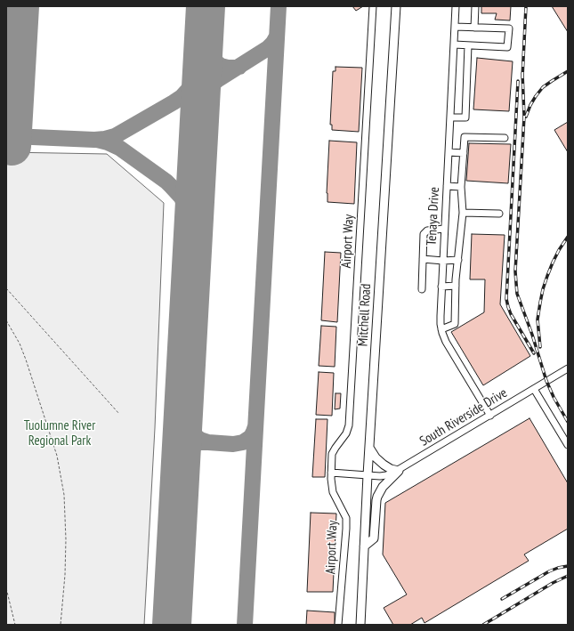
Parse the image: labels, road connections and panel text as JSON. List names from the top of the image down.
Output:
{
  "streets": {
    "main road": ["Mitchell Road"],
    "street": ["Tenaya Drive", "Airport Way", "South Riverside Drive"]
  },
  "crossings": [
    ["Tenaya Drive", "South Riverside Drive"],
    ["Mitchell Road", "South Riverside Drive"]
  ],
  "parks": ["Tuolumne River Regional Park"]
}
